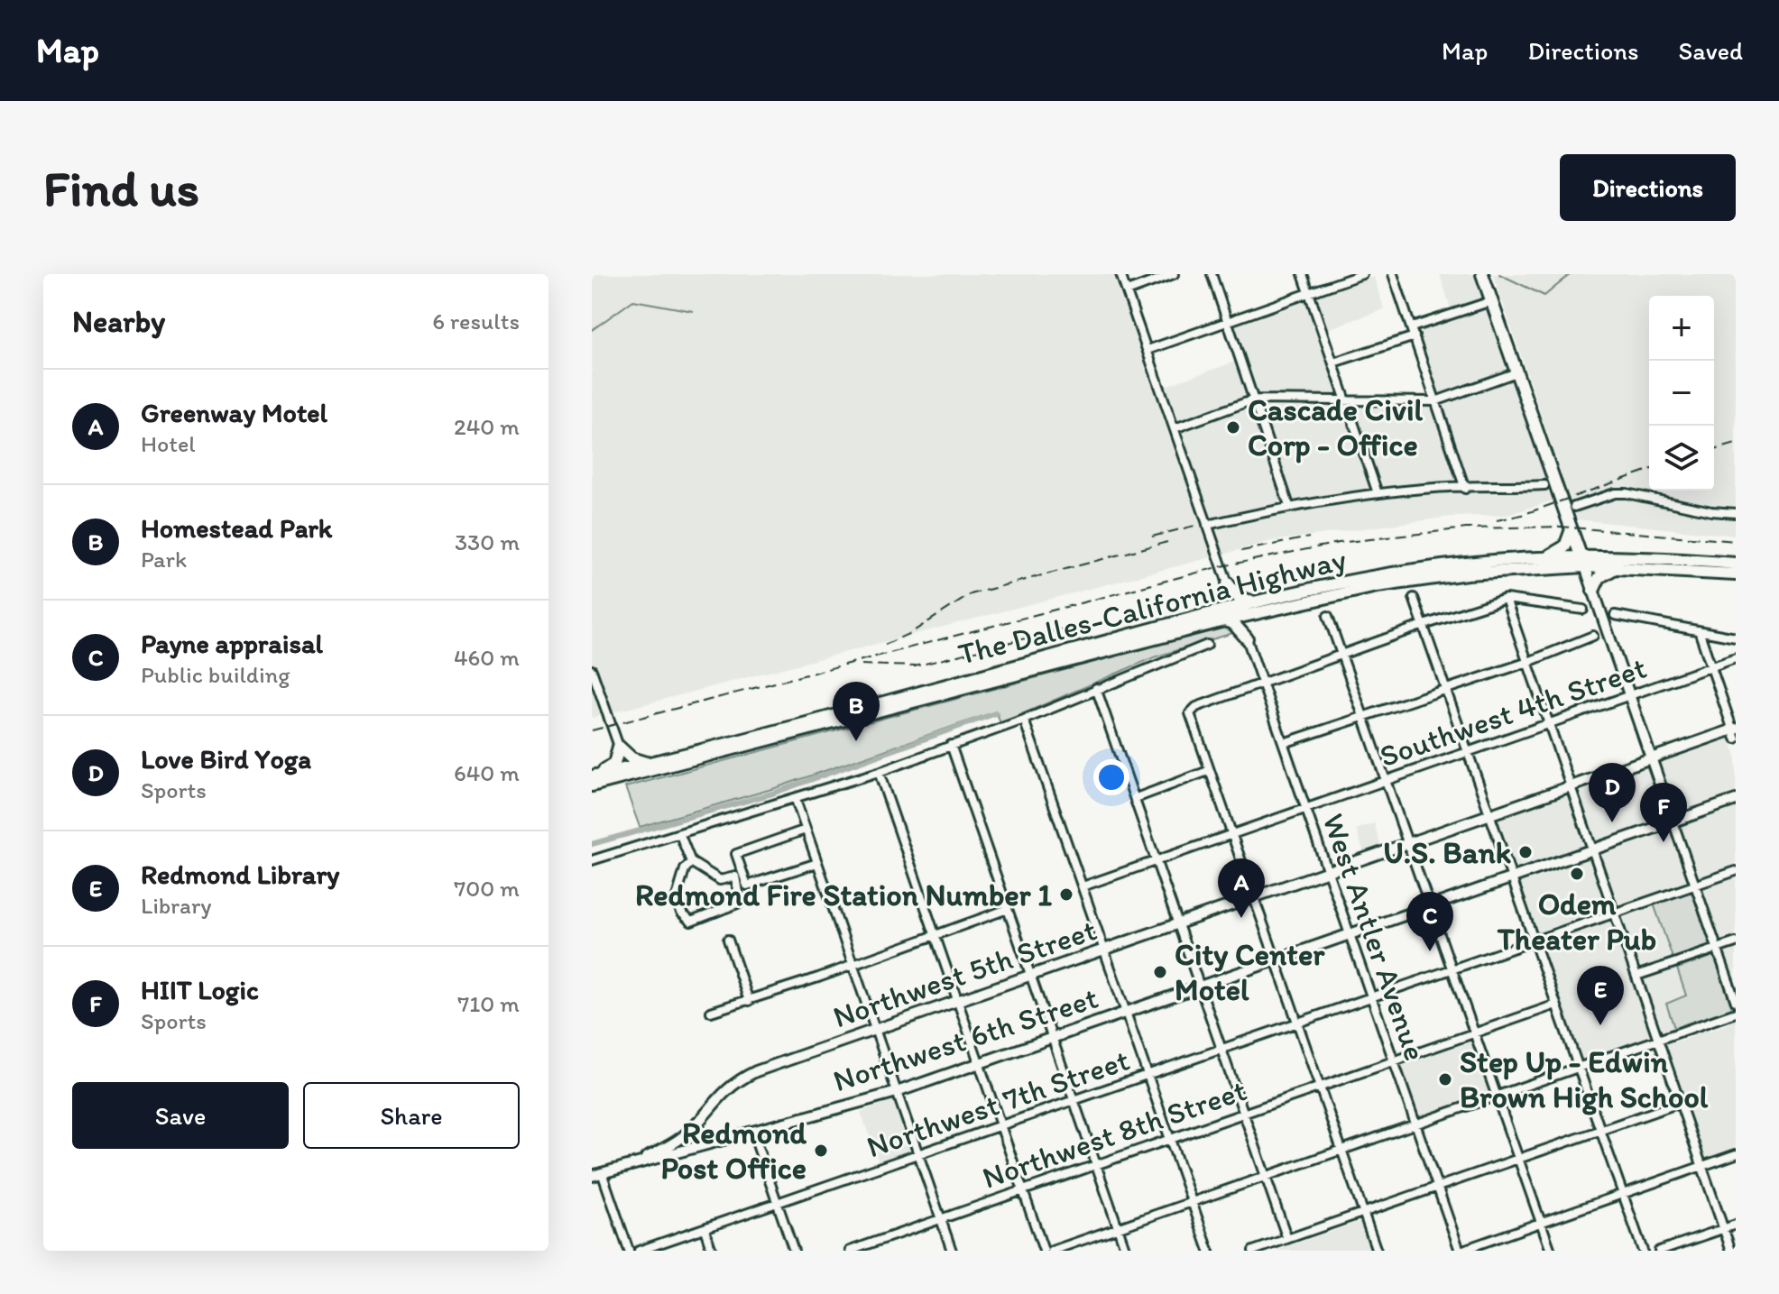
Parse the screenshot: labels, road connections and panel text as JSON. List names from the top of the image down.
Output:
{
  "streets": {
    "highway": ["The Dalles-California Highway"],
    "main road": ["Northwest 5th Street", "Northwest 6th Street"],
    "street": [
      "Southwest 4th Street",
      "West Antler Avenue",
      "Northwest 7th Street",
      "Northwest 8th Street"
    ]
  },
  "crossings": [
    ["Southwest 4th Street", "West Antler Avenue"],
    ["West Antler Avenue", "Northwest 5th Street"],
    ["West Antler Avenue", "Northwest 6th Street"],
    ["West Antler Avenue", "Northwest 7th Street"],
    ["West Antler Avenue", "Northwest 8th Street"],
    ["Northwest 5th Street", "Northwest 6th Street"]
  ],
  "places": [
    "Cascade Civil Corp - Office",
    "U.S. Bank",
    "Odem Theater Pub",
    "Redmond Fire Station Number 1",
    "City Center Motel",
    "Step Up - Edwin Brown High School",
    "Redmond Post Office"
  ],
  "page": {
    "header": "Map",
    "nav": ["Map", "Directions", "Saved"],
    "buttons": [
      "Directions",
      ["Save", "Share"]
    ],
    "title": "Find us",
    "heading": ["Nearby", "6 results"],
    "map_buttons": ["+", "−"],
    "list": [
      {
        "mark": "A",
        "name": "Greenway Motel",
        "note": "Hotel",
        "value": "240 m"
      },
      {
        "mark": "B",
        "name": "Homestead Park",
        "note": "Park",
        "value": "330 m"
      },
      {
        "mark": "C",
        "name": "Payne appraisal",
        "note": "Public building",
        "value": "460 m"
      },
      {
        "mark": "D",
        "name": "Love Bird Yoga",
        "note": "Sports",
        "value": "640 m"
      },
      {
        "mark": "E",
        "name": "Redmond Library",
        "note": "Library",
        "value": "700 m"
      },
      {
        "mark": "F",
        "name": "HIIT Logic",
        "note": "Sports",
        "value": "710 m"
      }
    ],
    "pins": [
      "B",
      "D",
      "F",
      "A",
      "C",
      "E"
    ]
  }
}
